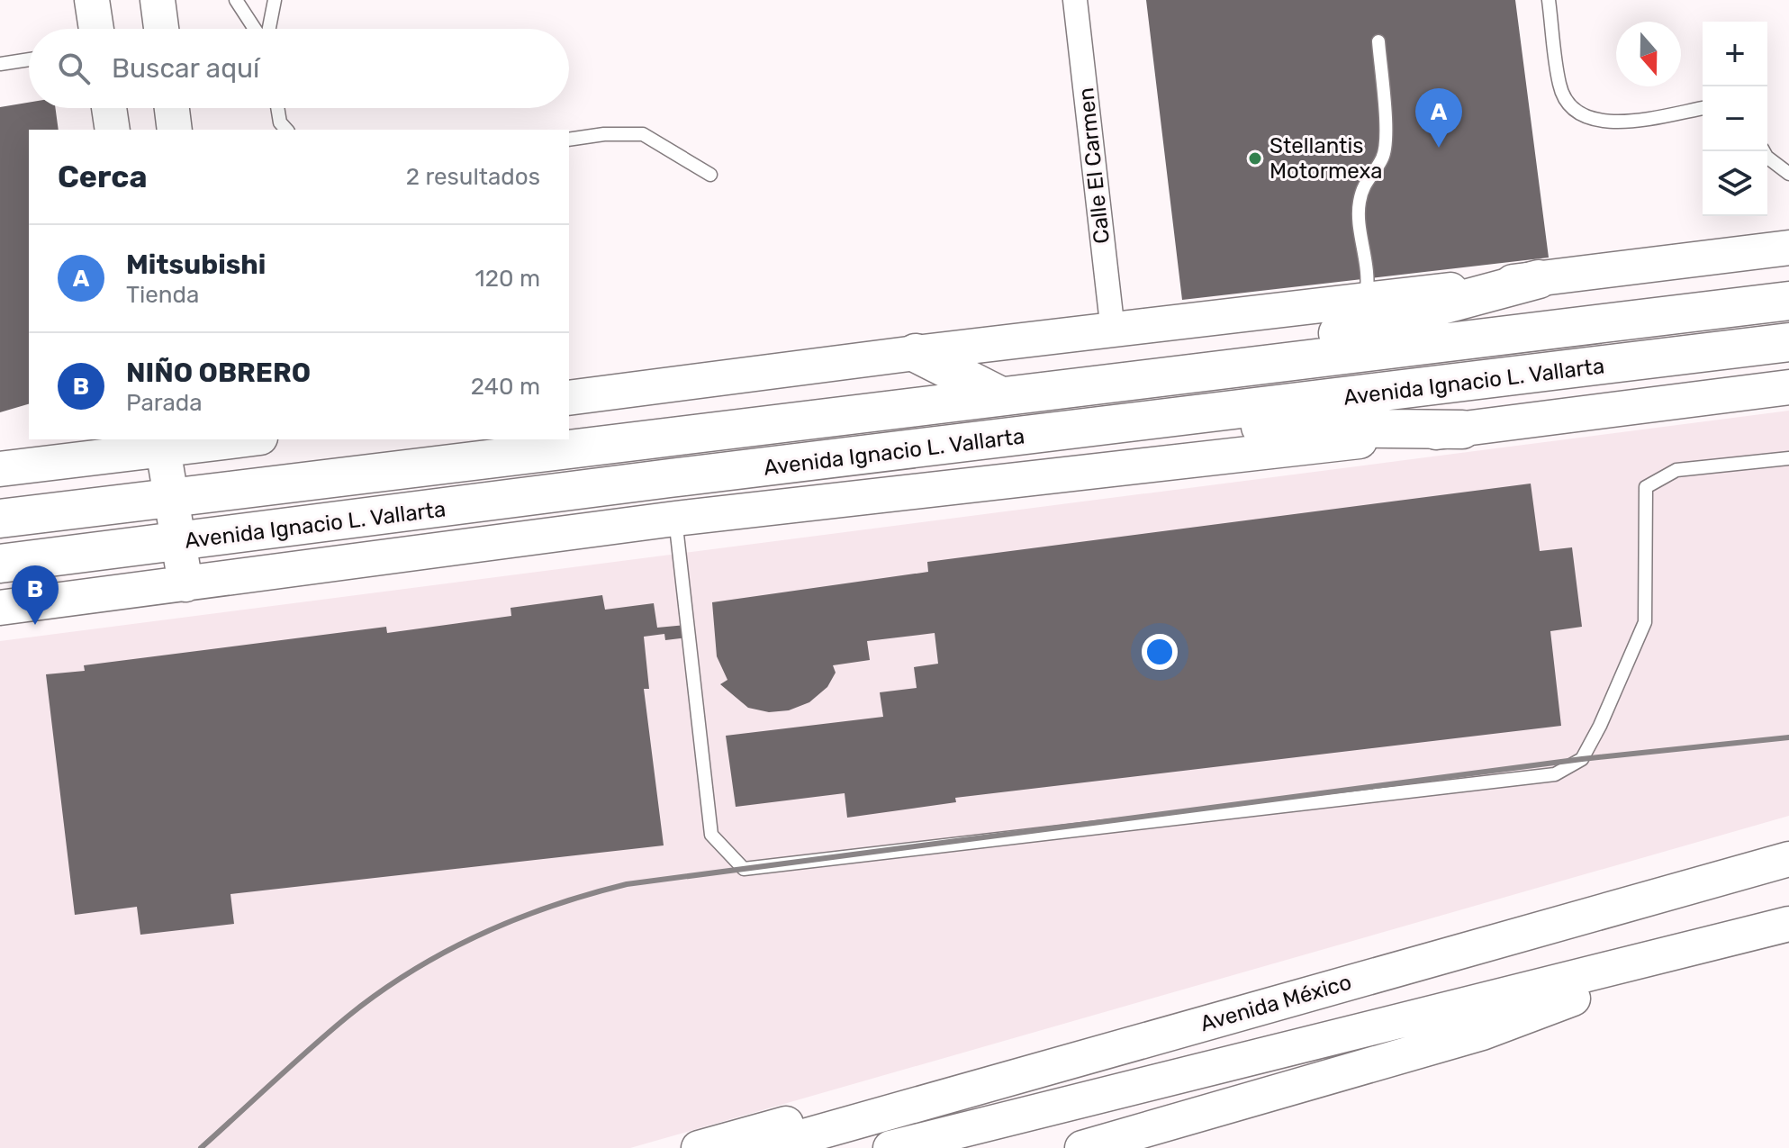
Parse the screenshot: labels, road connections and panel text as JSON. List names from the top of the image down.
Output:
{
  "streets": {
    "main road": ["Avenida Ignacio L. Vallarta", "Avenida México"],
    "street": ["Calle El Carmen"]
  },
  "places": ["Stellantis Motormexa"],
  "north": "bottom",
  "page": {
    "map_buttons": ["+", "−"],
    "search": "Buscar aquí",
    "pins": ["A", "B"],
    "heading": ["Cerca", "2 resultados"],
    "list": [
      {
        "mark": "A",
        "name": "Mitsubishi",
        "note": "Tienda",
        "value": "120 m"
      },
      {
        "mark": "B",
        "name": "NIÑO OBRERO",
        "note": "Parada",
        "value": "240 m"
      }
    ]
  }
}
